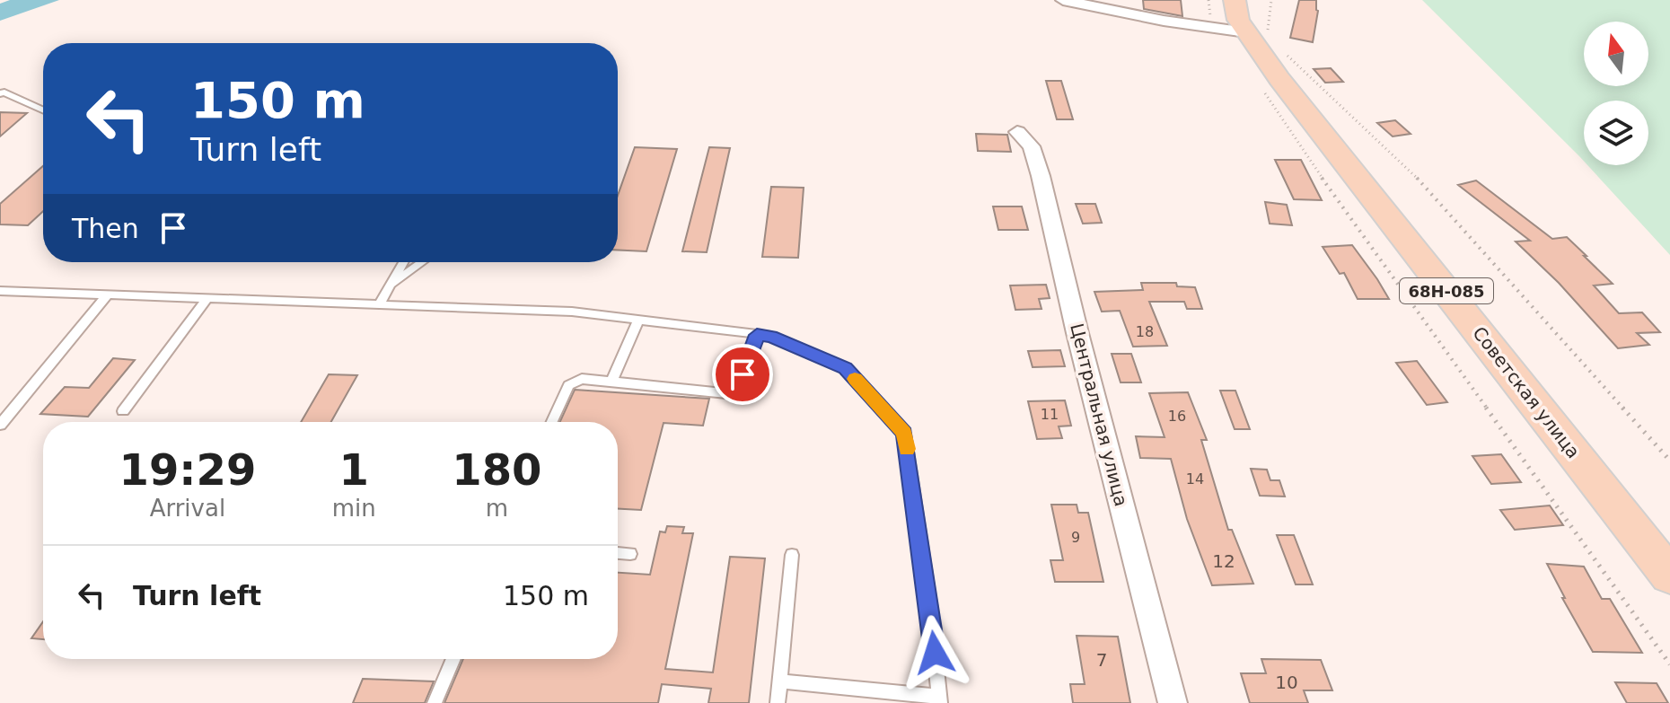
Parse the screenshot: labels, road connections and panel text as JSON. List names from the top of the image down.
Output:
{
  "streets": {
    "main road": ["68Н-085", "Советская улица"],
    "street": ["Центральная улица"]
  },
  "house_numbers": [
    "18",
    "11",
    "16",
    "14",
    "9",
    "12",
    "7",
    "10"
  ],
  "north": "top",
  "page": {
    "turn": ["150 m", "Turn left"],
    "then": "Then",
    "eta": [
      "19:29",
      "Arrival",
      "1",
      "min",
      "180",
      "m"
    ],
    "list": [
      {
        "name": "Turn left",
        "value": "150 m"
      }
    ]
  }
}
